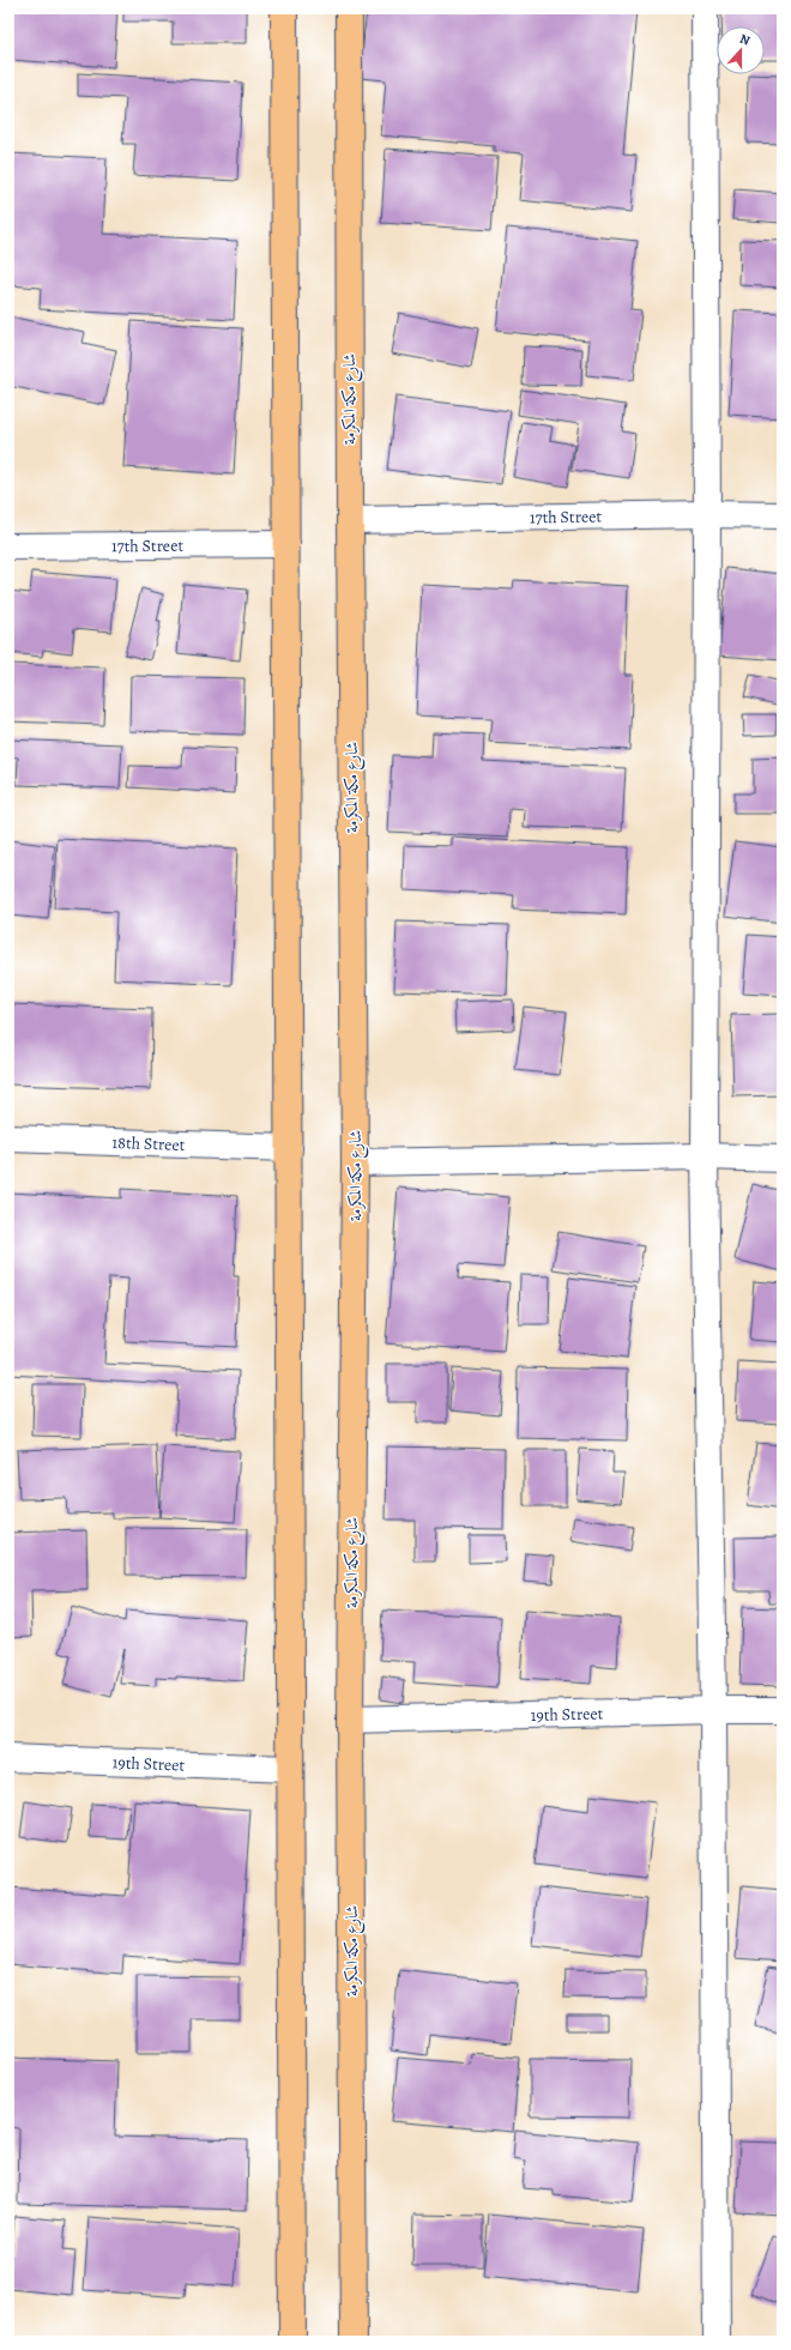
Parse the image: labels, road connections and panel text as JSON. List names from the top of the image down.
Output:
{
  "streets": {
    "main road": ["شارع مكة المكرمة"],
    "street": ["17th Street", "18th Street", "19th Street"]
  },
  "crossings": [
    ["شارع مكة المكرمة", "17th Street"],
    ["شارع مكة المكرمة", "19th Street"]
  ],
  "north": "top"
}
